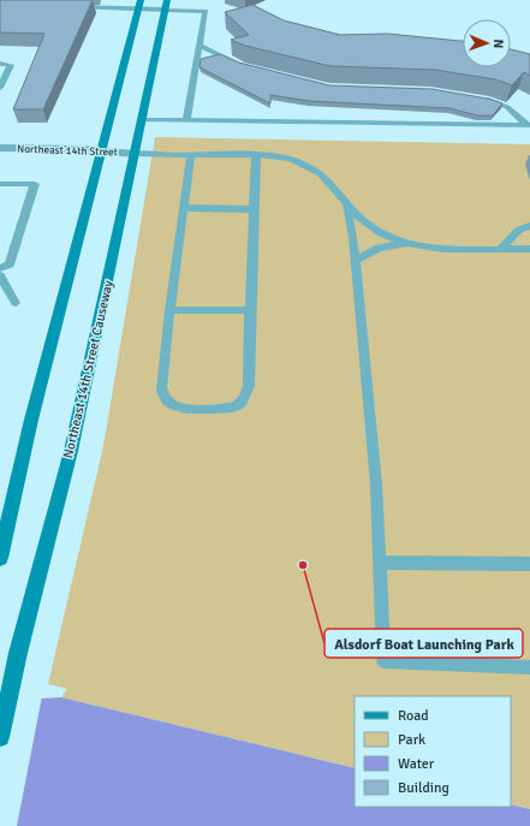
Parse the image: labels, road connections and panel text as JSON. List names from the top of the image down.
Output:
{
  "streets": {
    "main road": ["Northeast 14th Street Causeway"],
    "street": ["Northeast 14th Street"]
  },
  "crossings": [
    ["Northeast 14th Street", "Northeast 14th Street Causeway"]
  ],
  "places": ["Alsdorf Boat Launching Park"],
  "legend": [
    "Road",
    "Park",
    "Water",
    "Building"
  ],
  "north": "right"
}
